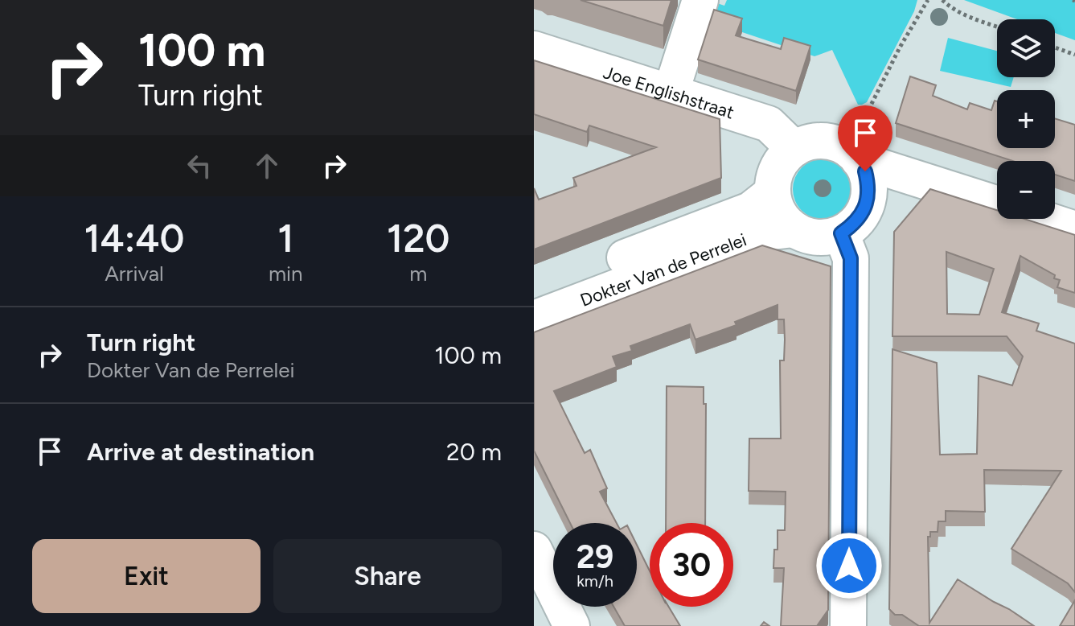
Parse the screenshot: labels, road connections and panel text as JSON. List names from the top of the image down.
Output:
{
  "streets": {
    "street": ["Joe Englishstraat", "Dokter Van de Perrelei"]
  },
  "crossings": [
    ["Joe Englishstraat", "Dokter Van de Perrelei"]
  ],
  "page": {
    "turn": ["100 m", "Turn right"],
    "map_buttons": ["+", "−"],
    "eta": [
      "14:40",
      "Arrival",
      "1",
      "min",
      "120",
      "m"
    ],
    "list": [
      {
        "name": "Turn right",
        "note": "Dokter Van de Perrelei",
        "value": "100 m"
      },
      {
        "name": "Arrive at destination",
        "value": "20 m"
      }
    ],
    "speed": "29 km/h",
    "limit": "30",
    "buttons": ["Exit", "Share"]
  }
}
